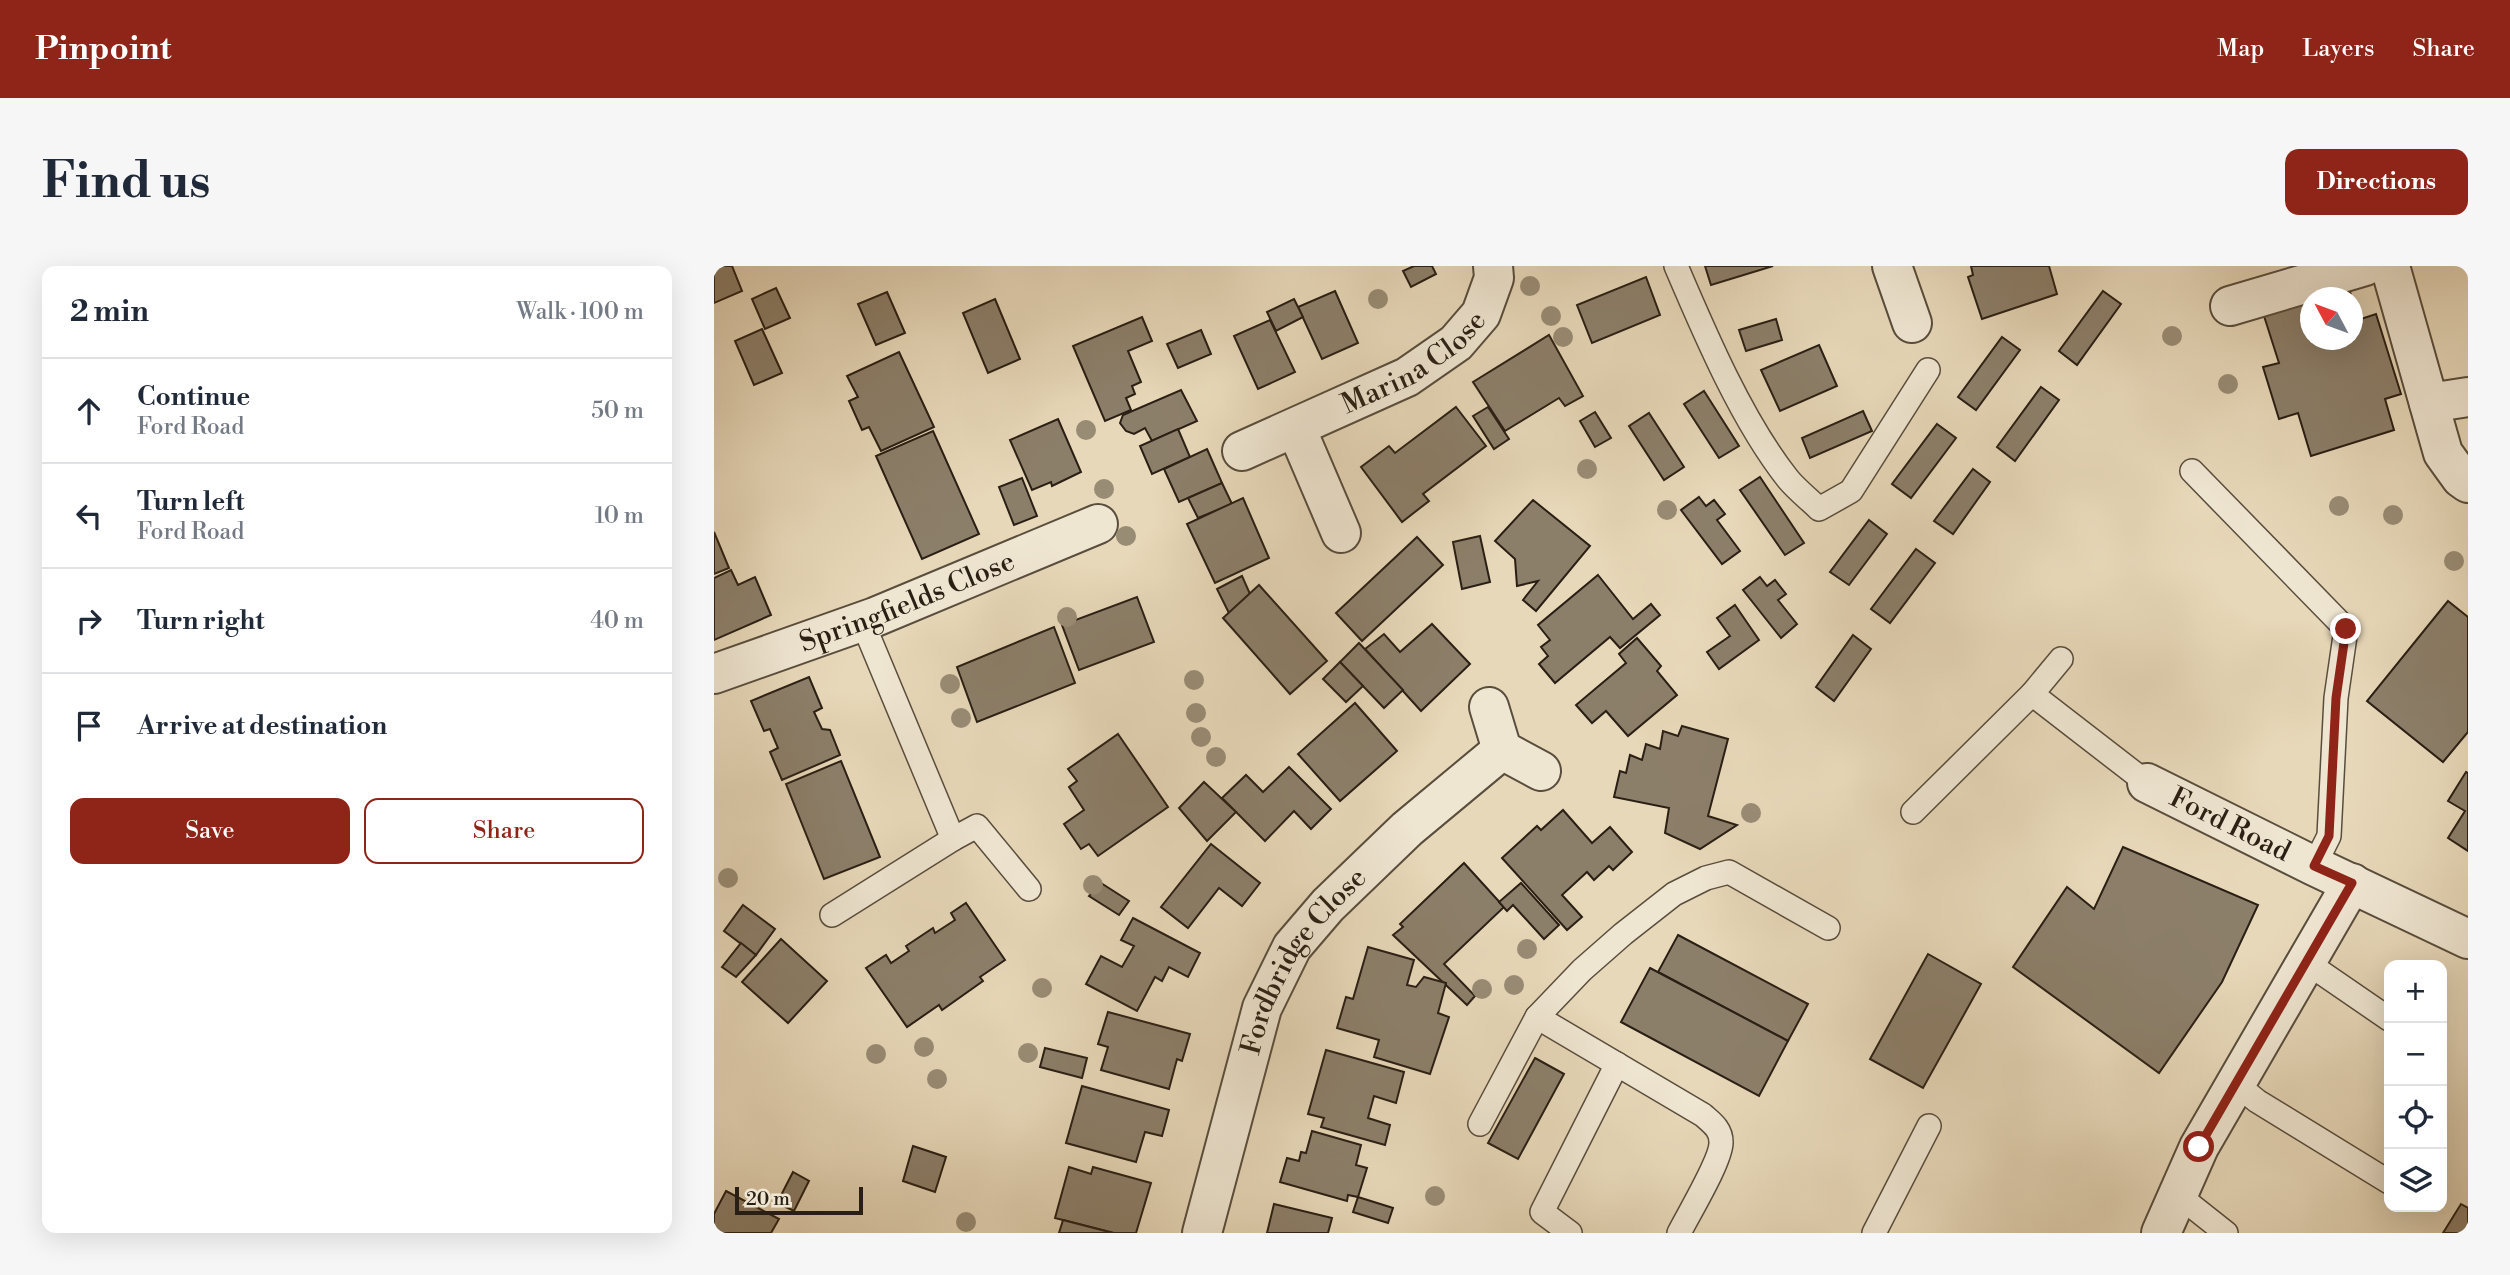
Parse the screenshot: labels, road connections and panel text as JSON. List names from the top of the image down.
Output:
{
  "streets": {
    "street": [
      "Marina Close",
      "Springfields Close",
      "Ford Road",
      "Fordbridge Close"
    ]
  },
  "scale_bar": "20 m",
  "north": "top left",
  "page": {
    "header": "Pinpoint",
    "nav": ["Map", "Layers", "Share"],
    "buttons": [
      "Directions",
      ["Save", "Share"]
    ],
    "title": "Find us",
    "heading": ["2 min", "Walk · 100 m"],
    "list": [
      ["Continue", "Ford Road", "50 m"],
      ["Turn left", "Ford Road", "10 m"],
      ["Turn right", "40 m"],
      "Arrive at destination"
    ],
    "map_buttons": ["+", "−"],
    "scale": "20 m"
  }
}
